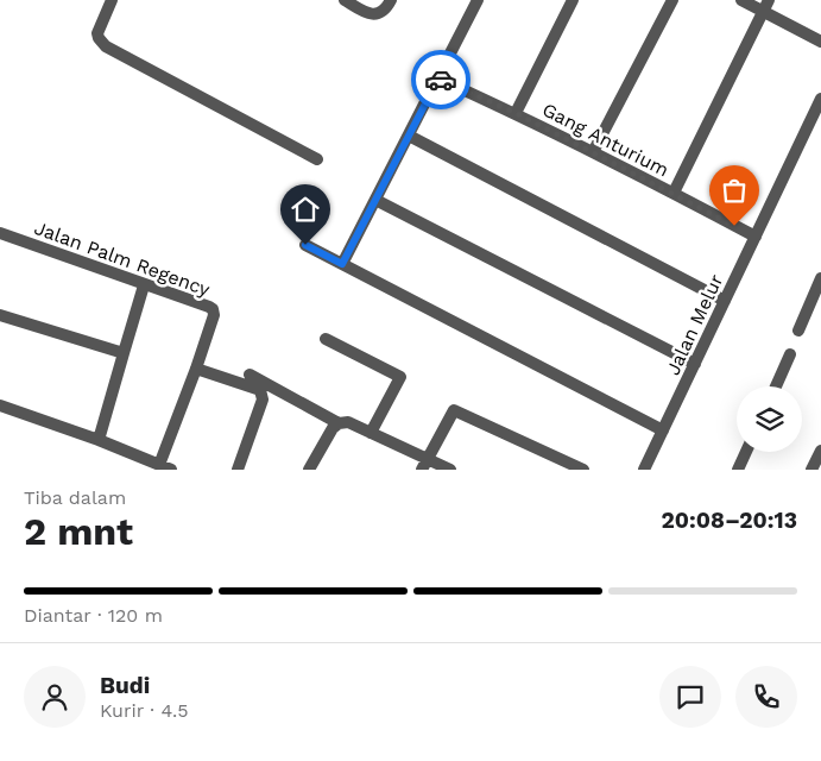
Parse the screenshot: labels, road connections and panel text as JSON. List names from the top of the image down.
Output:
{
  "streets": {
    "street": ["Gang Anturium", "Jalan Palm Regency", "Jalan Melur"]
  },
  "crossings": [
    ["Gang Anturium", "Jalan Melur"]
  ],
  "page": {
    "heading": ["2 mnt", "Tiba dalam", "20:08–20:13"],
    "panel": ["Budi", "Kurir · 4.5"],
    "bar": "Diantar · 120 m"
  }
}
